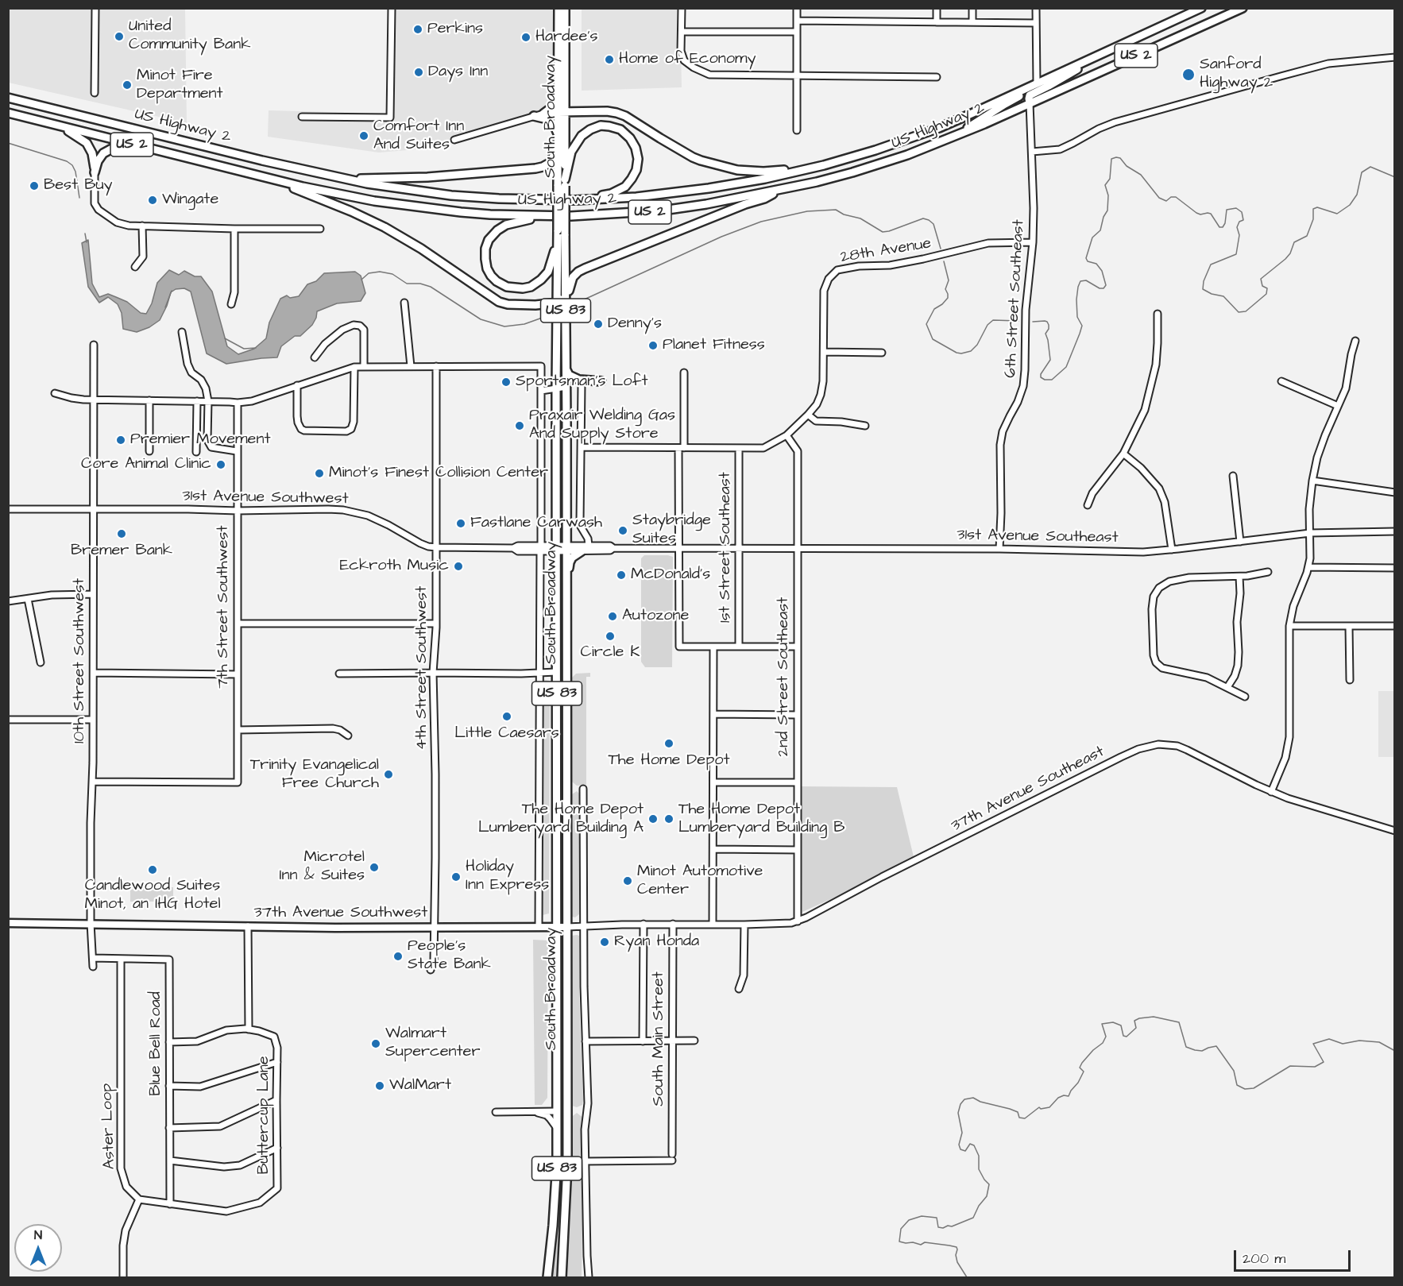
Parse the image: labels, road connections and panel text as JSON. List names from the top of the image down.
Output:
{
  "streets": {
    "highway": [
      "US 2",
      "South Broadway",
      "US Highway 2",
      "US 83"
    ],
    "main road": ["37th Avenue Southwest"],
    "street": [
      "28th Avenue",
      "6th Street Southeast",
      "31st Avenue Southwest",
      "31st Avenue Southeast",
      "1st Street Southeast",
      "7th Street Southwest",
      "10th Street Southwest",
      "4th Street Southwest",
      "2nd Street Southeast",
      "37th Avenue Southeast",
      "South Main Street",
      "Blue Bell Road",
      "Buttercup Lane",
      "Aster Loop"
    ]
  },
  "crossings": [
    ["South Broadway", "US 83"],
    ["South Broadway", "31st Avenue Southwest"],
    ["South Broadway", "37th Avenue Southwest"],
    ["US Highway 2", "6th Street Southeast"],
    ["28th Avenue", "6th Street Southeast"],
    ["28th Avenue", "1st Street Southeast"],
    ["28th Avenue", "2nd Street Southeast"],
    ["6th Street Southeast", "31st Avenue Southeast"],
    ["31st Avenue Southwest", "31st Avenue Southeast"],
    ["31st Avenue Southwest", "7th Street Southwest"],
    ["31st Avenue Southwest", "10th Street Southwest"],
    ["31st Avenue Southwest", "4th Street Southwest"],
    ["31st Avenue Southeast", "1st Street Southeast"],
    ["31st Avenue Southeast", "2nd Street Southeast"],
    ["7th Street Southwest", "10th Street Southwest"],
    ["10th Street Southwest", "37th Avenue Southwest"],
    ["10th Street Southwest", "Blue Bell Road"],
    ["4th Street Southwest", "37th Avenue Southwest"],
    ["2nd Street Southeast", "37th Avenue Southeast"],
    ["37th Avenue Southeast", "37th Avenue Southwest"],
    ["37th Avenue Southeast", "South Main Street"],
    ["37th Avenue Southwest", "South Main Street"],
    ["Blue Bell Road", "Buttercup Lane"],
    ["Blue Bell Road", "Aster Loop"]
  ],
  "places": [
    "Perkins",
    "United Community Bank",
    "Hardee's",
    "Home of Economy",
    "Days Inn",
    "Sanford Highway 2",
    "Minot Fire Department",
    "Comfort Inn And Suites",
    "Best Buy",
    "Wingate",
    "Denny's",
    "Planet Fitness",
    "Sportsman's Loft",
    "Praxair Welding Gas And Supply Store",
    "Premier Movement",
    "Core Animal Clinic",
    "Minot’s Finest Collision Center",
    "Fastlane Carwash",
    "Staybridge Suites",
    "Bremer Bank",
    "Eckroth Music",
    "McDonald's",
    "Autozone",
    "Circle K",
    "Little Caesars",
    "The Home Depot",
    "Trinity Evangelical Free Church",
    "The Home Depot Lumberyard Building A",
    "The Home Depot Lumberyard Building B",
    "Microtel Inn & Suites",
    "Candlewood Suites Minot, an IHG Hotel",
    "Holiday Inn Express",
    "Minot Automotive Center",
    "Ryan Honda",
    "People’s State Bank",
    "Walmart Supercenter",
    "WalMart"
  ],
  "scale_bar": "200 m",
  "north": "top"
}
